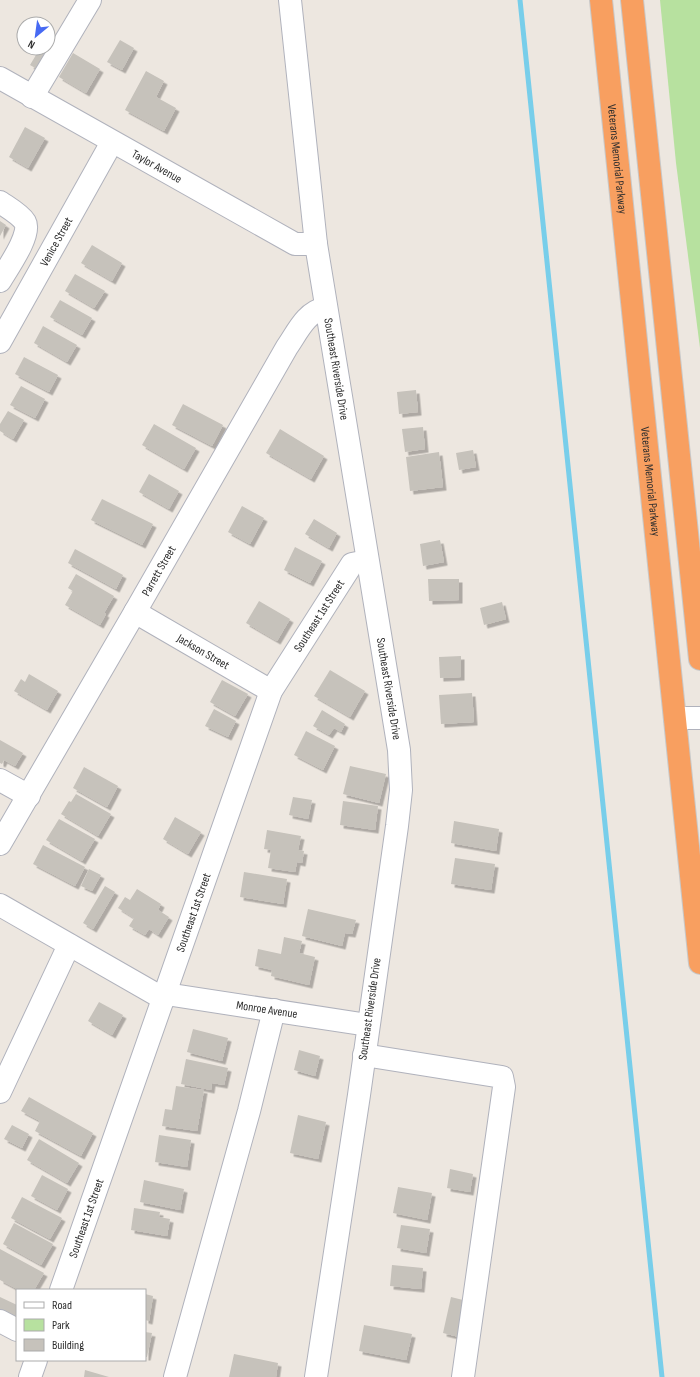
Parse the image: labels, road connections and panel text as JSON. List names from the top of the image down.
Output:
{
  "streets": {
    "highway": ["Veterans Memorial Parkway"],
    "street": [
      "Taylor Avenue",
      "Venice Street",
      "Southeast Riverside Drive",
      "Parrett Street",
      "Southeast 1st Street",
      "Jackson Street",
      "Monroe Avenue"
    ]
  },
  "crossings": [
    ["Taylor Avenue", "Venice Street"],
    ["Taylor Avenue", "Southeast Riverside Drive"],
    ["Southeast Riverside Drive", "Parrett Street"],
    ["Southeast Riverside Drive", "Southeast 1st Street"],
    ["Southeast Riverside Drive", "Monroe Avenue"],
    ["Parrett Street", "Jackson Street"],
    ["Southeast 1st Street", "Jackson Street"],
    ["Southeast 1st Street", "Monroe Avenue"]
  ],
  "legend": ["Road", "Park", "Building"],
  "north": "bottom left"
}
